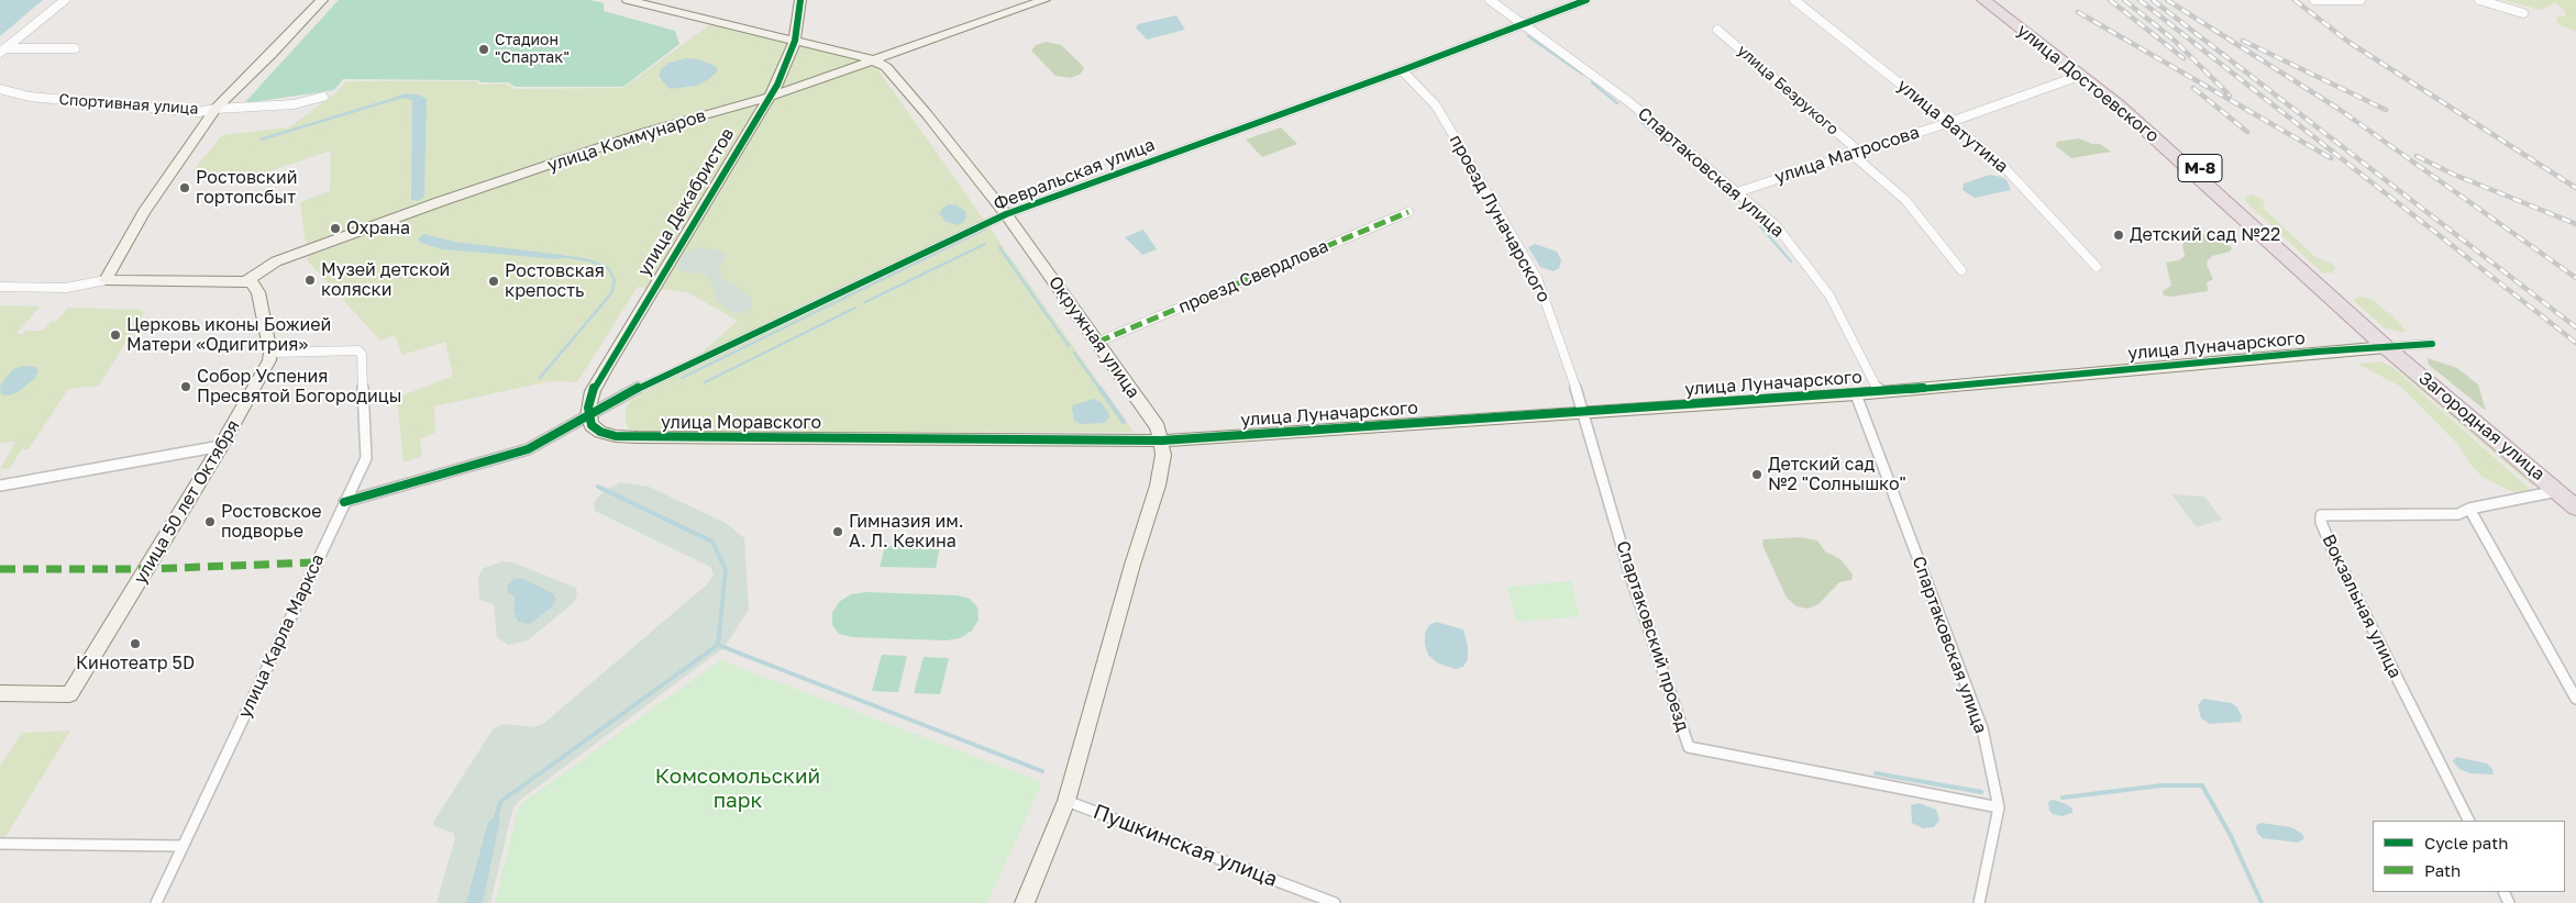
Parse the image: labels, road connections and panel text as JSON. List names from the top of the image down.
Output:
{
  "streets": {
    "highway": ["улица Достоевского", "М-8", "Загородная улица"],
    "street": [
      "улица Безрукого",
      "Спортивная улица",
      "улица Ватутина",
      "улица Коммунаров",
      "улица Матросова",
      "Спартаковская улица",
      "Февральская улица",
      "улица Декабристов",
      "проезд Луначарского",
      "проезд Свердлова",
      "Окружная улица",
      "улица Луначарского",
      "улица Моравского",
      "улица 50 лет Октября",
      "Вокзальная улица",
      "улица Карла Маркса",
      "Спартаковский проезд",
      "Пушкинская улица"
    ]
  },
  "crossings": [
    ["улица Достоевского", "улица Матросова"],
    ["улица Достоевского", "улица Луначарского"],
    ["улица Достоевского", "Загородная улица"],
    ["улица Безрукого", "улица Матросова"],
    ["улица Ватутина", "улица Матросова"],
    ["улица Коммунаров", "улица Декабристов"],
    ["улица Коммунаров", "Окружная улица"],
    ["улица Матросова", "Спартаковская улица"],
    ["Спартаковская улица", "Февральская улица"],
    ["Спартаковская улица", "улица Луначарского"],
    ["Спартаковская улица", "Спартаковский проезд"],
    ["Февральская улица", "улица Декабристов"],
    ["Февральская улица", "проезд Луначарского"],
    ["Февральская улица", "Окружная улица"],
    ["Февральская улица", "улица Моравского"],
    ["улица Декабристов", "Окружная улица"],
    ["улица Декабристов", "улица Моравского"],
    ["проезд Луначарского", "улица Луначарского"],
    ["проезд Луначарского", "Спартаковский проезд"],
    ["проезд Свердлова", "Окружная улица"],
    ["Окружная улица", "улица Луначарского"],
    ["Окружная улица", "улица Моравского"],
    ["Окружная улица", "Пушкинская улица"],
    ["улица Луначарского", "улица Моравского"],
    ["улица Луначарского", "Загородная улица"],
    ["улица Луначарского", "Спартаковский проезд"],
    ["Загородная улица", "Вокзальная улица"],
    ["улица 50 лет Октября", "улица Карла Маркса"]
  ],
  "parks": ["Комсомольский парк"],
  "places": [
    "Стадион \"Спартак\"",
    "Ростовский гортопсбыт",
    "Охрана",
    "Детский сад №22",
    "Музей детской коляски",
    "Ростовская крепость",
    "Церковь иконы Божией Матери «Одигитрия»",
    "Собор Успения Пресвятой Богородицы",
    "Детский сад №2 \"Солнышко\"",
    "Ростовское подворье",
    "Гимназия им. А. Л. Кекина",
    "Кинотеатр 5D"
  ],
  "legend": ["Cycle path", "Path"]
}
